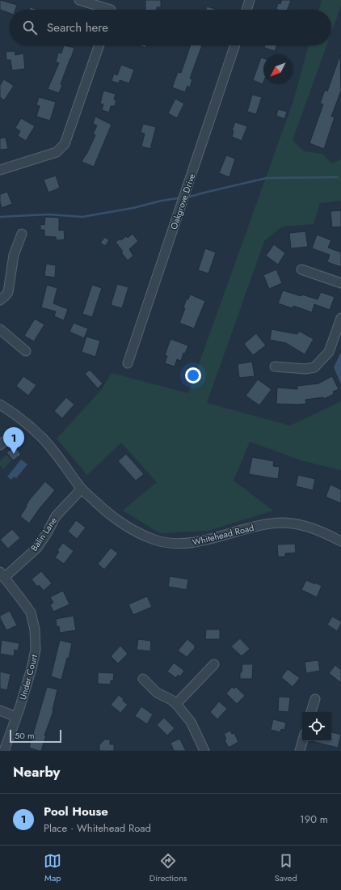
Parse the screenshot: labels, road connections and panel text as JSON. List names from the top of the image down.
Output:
{
  "streets": {
    "street": [
      "Oakgrove Drive",
      "Balin Lane",
      "Whitehead Road",
      "Under Court"
    ]
  },
  "crossings": [
    ["Balin Lane", "Whitehead Road"],
    ["Balin Lane", "Under Court"]
  ],
  "scale_bar": "50 m",
  "north": "bottom left",
  "page": {
    "search": "Search here",
    "pins": "1",
    "scale": "50 m",
    "heading": "Nearby",
    "list": [
      {
        "mark": "1",
        "name": "Pool House",
        "note": "Place · Whitehead Road",
        "value": "190 m"
      }
    ],
    "nav": ["Map", "Directions", "Saved"]
  }
}
